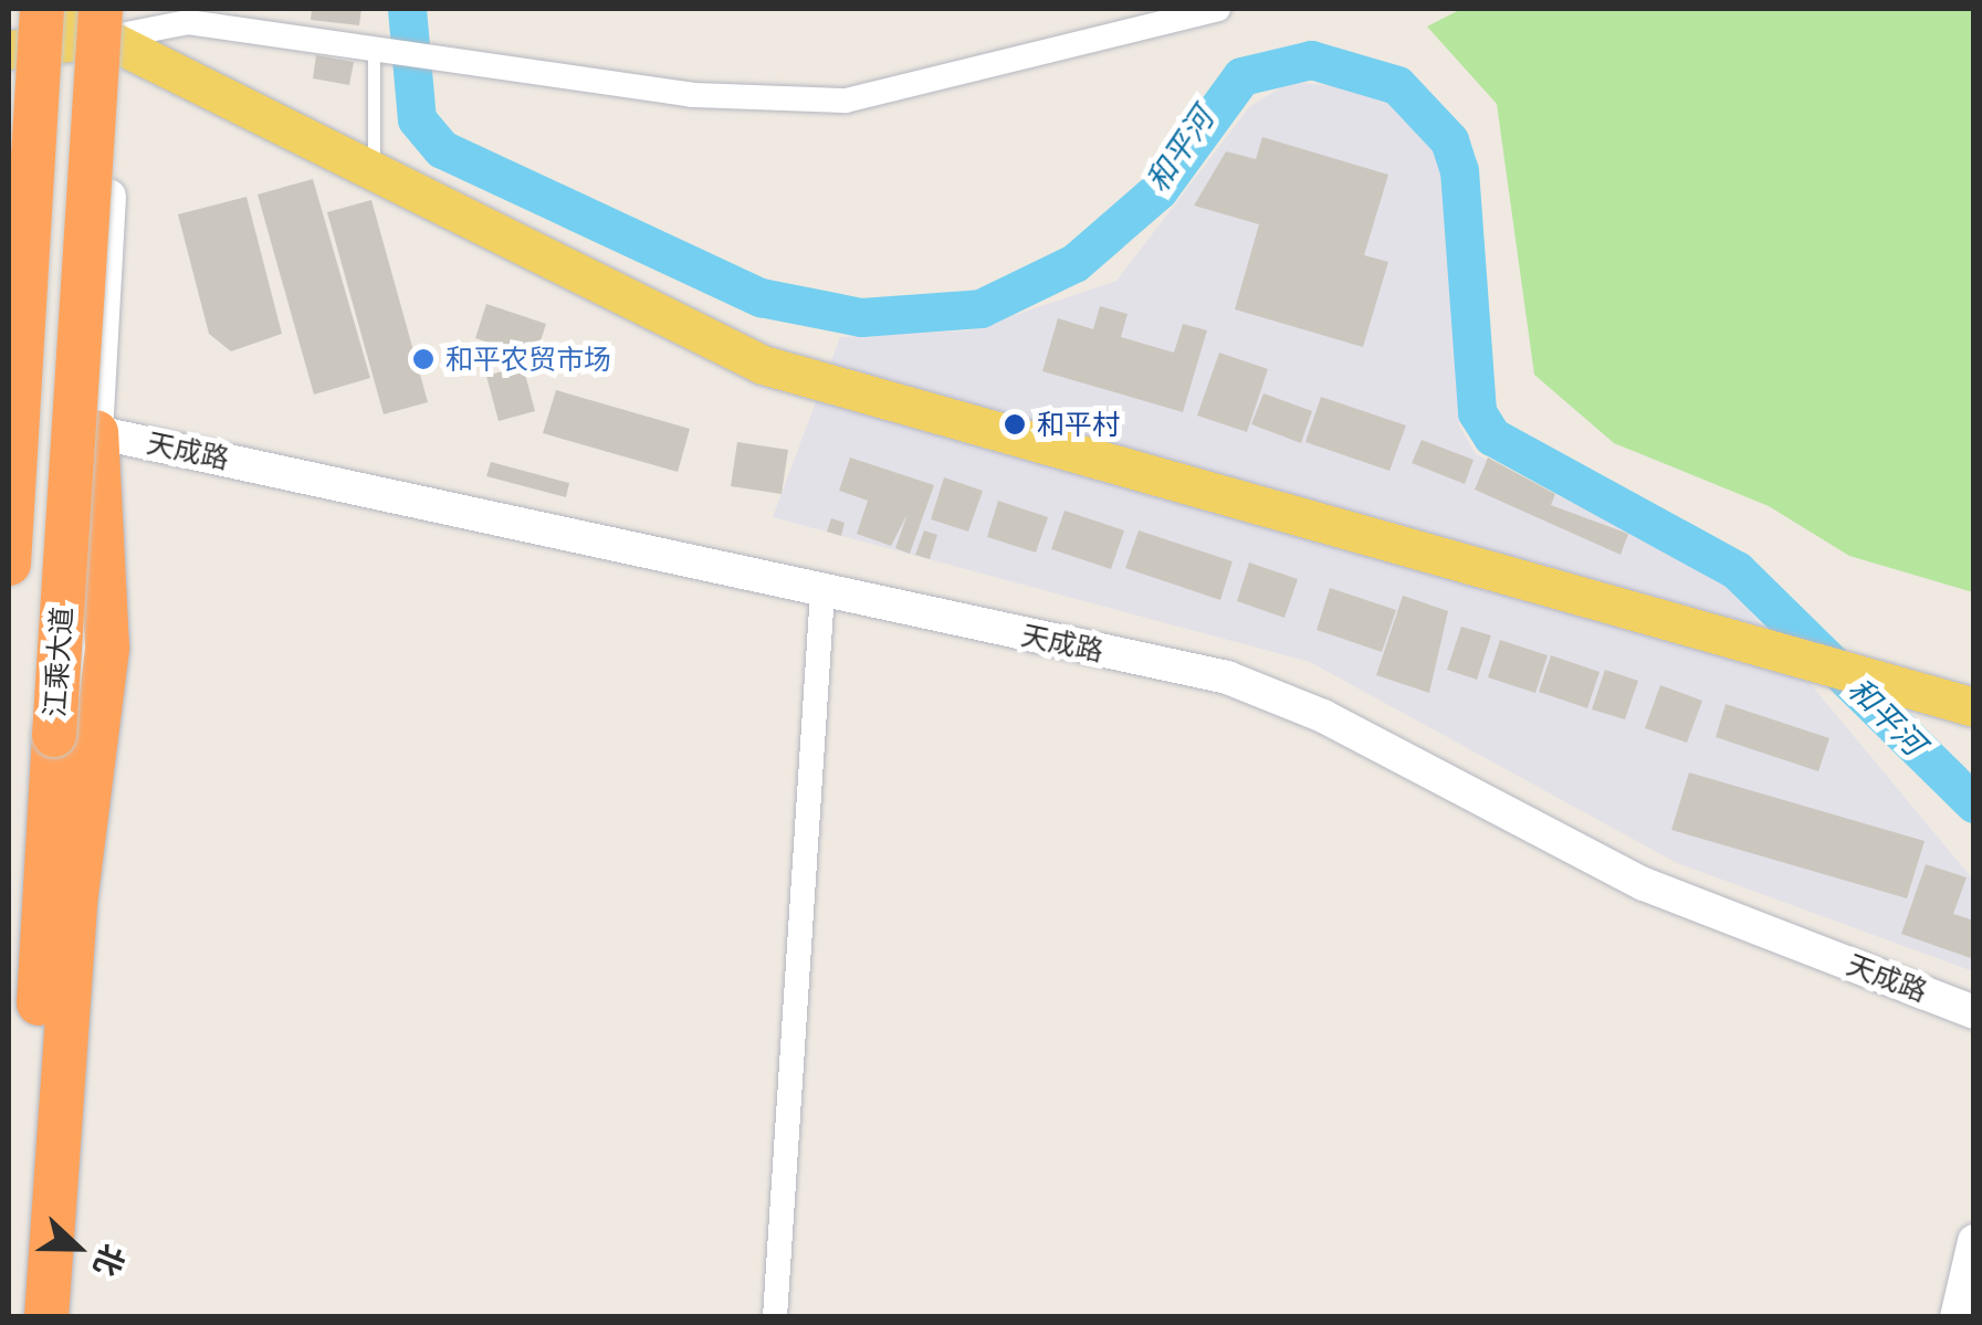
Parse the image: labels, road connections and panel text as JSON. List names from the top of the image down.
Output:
{
  "streets": {
    "highway": ["江乘大道"],
    "street": ["天成路"]
  },
  "water": ["和平河"],
  "places": ["和平农贸市场", "和平村"],
  "north": "right"
}
